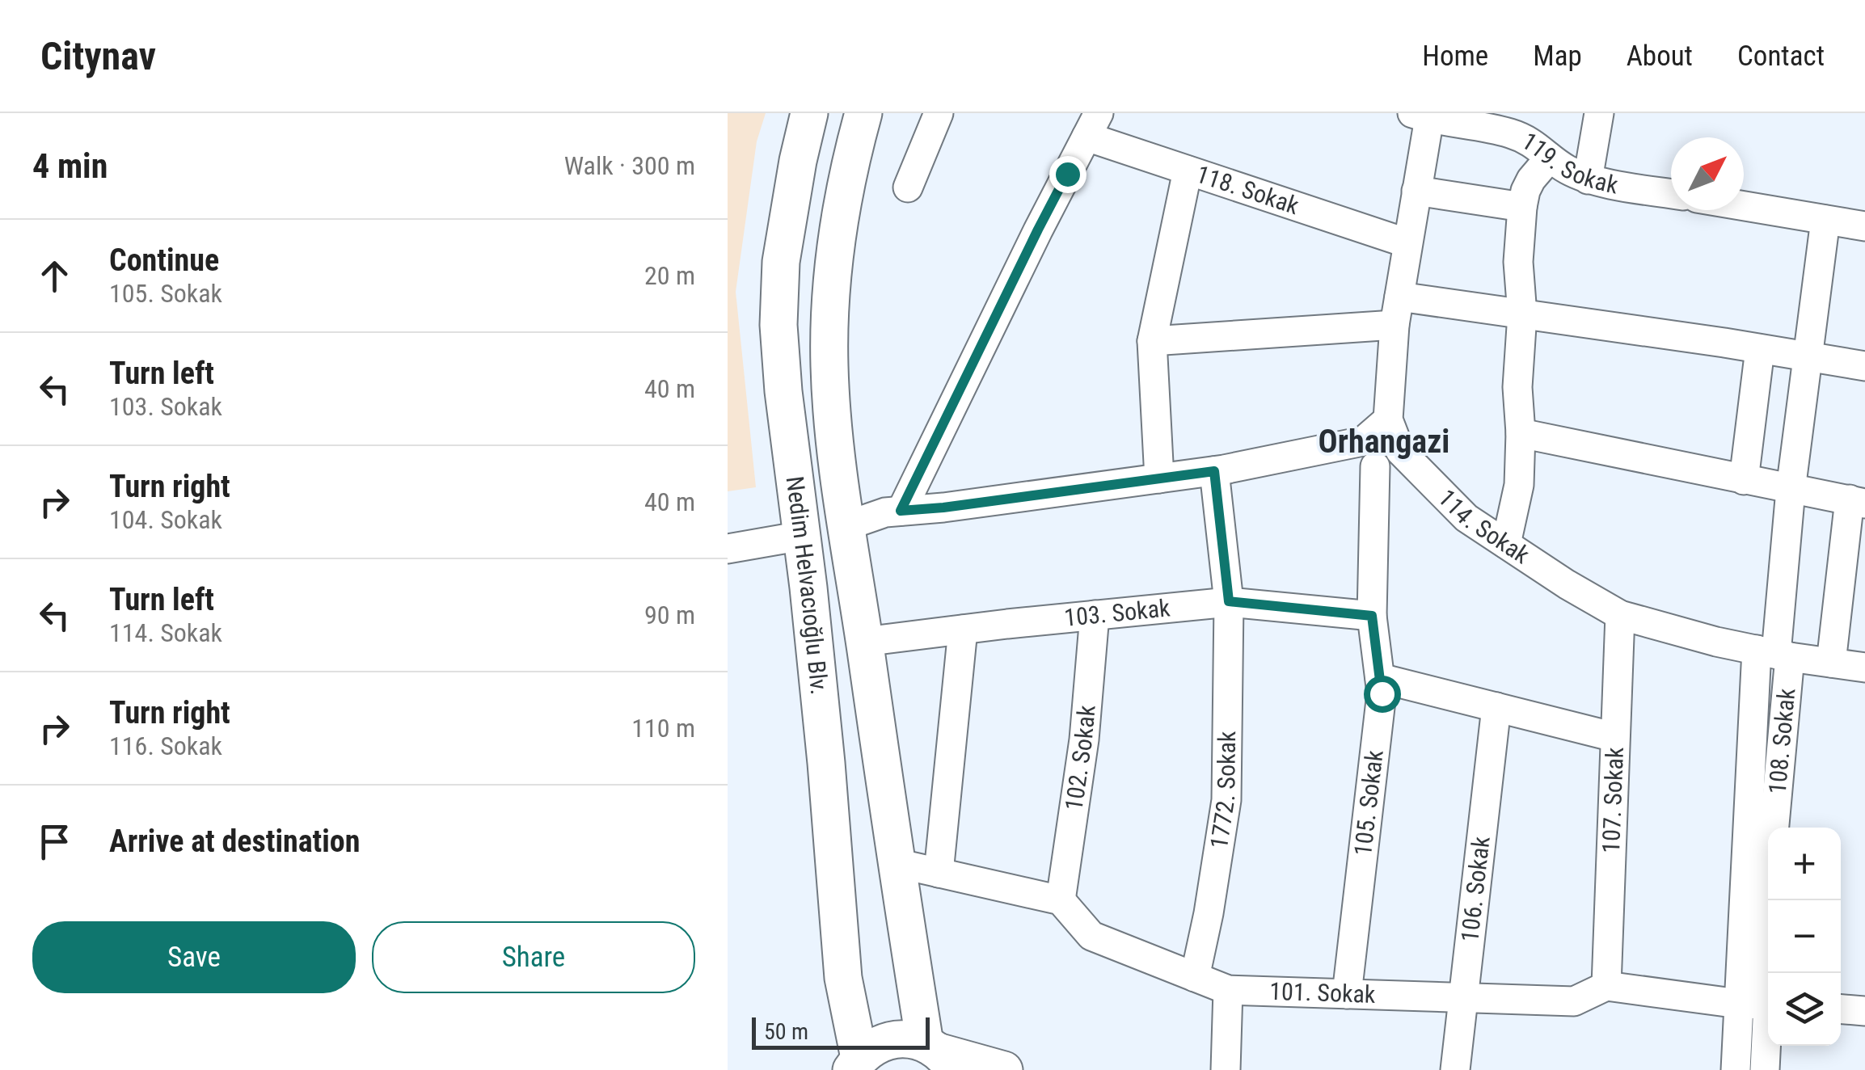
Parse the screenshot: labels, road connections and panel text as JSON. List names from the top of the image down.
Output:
{
  "streets": {
    "main road": ["Nedim Helvacıoğlu Blv."],
    "street": [
      "119. Sokak",
      "118. Sokak",
      "114. Sokak",
      "103. Sokak",
      "108. Sokak",
      "102. Sokak",
      "1772. Sokak",
      "107. Sokak",
      "105. Sokak",
      "106. Sokak",
      "101. Sokak"
    ]
  },
  "crossings": [
    ["114. Sokak", "108. Sokak"],
    ["114. Sokak", "107. Sokak"],
    ["Nedim Helvacıoğlu Blv.", "103. Sokak"],
    ["103. Sokak", "102. Sokak"],
    ["103. Sokak", "1772. Sokak"],
    ["103. Sokak", "105. Sokak"],
    ["102. Sokak", "101. Sokak"],
    ["1772. Sokak", "101. Sokak"],
    ["107. Sokak", "101. Sokak"],
    ["105. Sokak", "101. Sokak"],
    ["106. Sokak", "101. Sokak"]
  ],
  "districts": ["Orhangazi"],
  "scale_bar": "50 m",
  "north": "top right",
  "page": {
    "header": "Citynav",
    "nav": [
      "Home",
      "Map",
      "About",
      "Contact"
    ],
    "heading": ["4 min", "Walk · 300 m"],
    "list": [
      ["Continue", "105. Sokak", "20 m"],
      ["Turn left", "103. Sokak", "40 m"],
      ["Turn right", "104. Sokak", "40 m"],
      ["Turn left", "114. Sokak", "90 m"],
      ["Turn right", "116. Sokak", "110 m"],
      "Arrive at destination"
    ],
    "map_buttons": ["+", "−"],
    "buttons": ["Save", "Share"],
    "scale": "50 m"
  }
}
